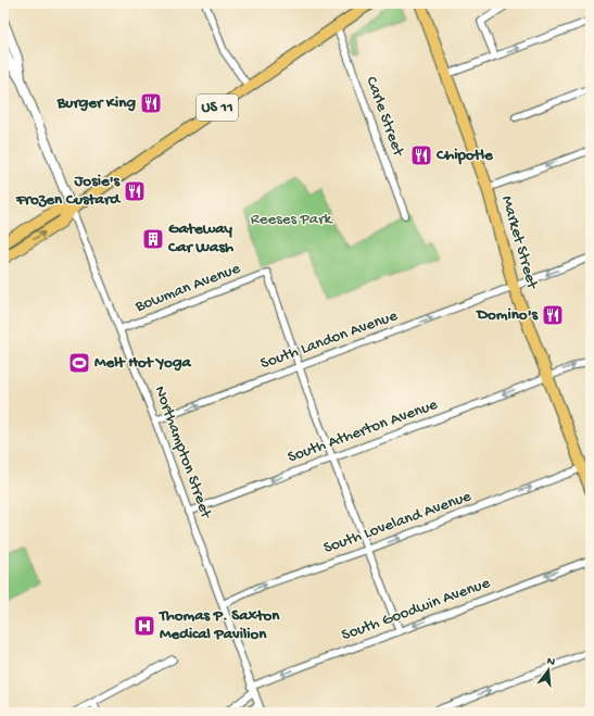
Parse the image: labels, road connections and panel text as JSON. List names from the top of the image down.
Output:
{
  "streets": {
    "main road": ["US 11", "Market Street"],
    "street": [
      "Carle Street",
      "Bowman Avenue",
      "South Landon Avenue",
      "South Atherton Avenue",
      "Northampton Street",
      "South Loveland Avenue",
      "South Goodwin Avenue"
    ]
  },
  "crossings": [
    ["US 11", "Carle Street"],
    ["US 11", "Northampton Street"],
    ["Market Street", "South Landon Avenue"],
    ["Market Street", "South Atherton Avenue"],
    ["Market Street", "South Loveland Avenue"],
    ["Bowman Avenue", "South Landon Avenue"],
    ["Bowman Avenue", "Northampton Street"],
    ["South Landon Avenue", "Northampton Street"],
    ["South Atherton Avenue", "Northampton Street"],
    ["Northampton Street", "South Loveland Avenue"],
    ["Northampton Street", "South Goodwin Avenue"]
  ],
  "one_way": ["South Loveland Avenue", "South Goodwin Avenue"],
  "parks": ["Reeses Park"],
  "places": {
    "restaurant": [
      "Burger King",
      "Chipotle",
      "Josie's Frozen Custard",
      "Domino's"
    ],
    "building": ["Gateway Car Wash"],
    "sports": ["Melt Hot Yoga"],
    "hospital": ["Thomas P. Saxton Medical Pavilion"]
  },
  "north": "top"
}
